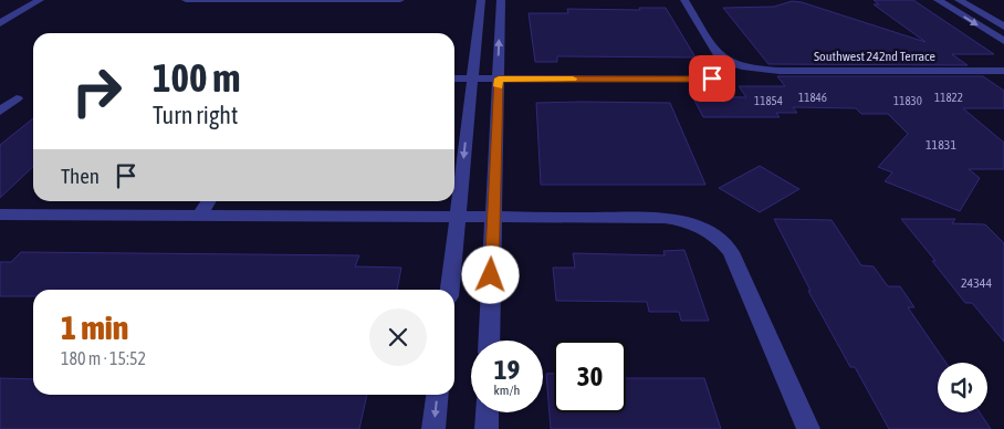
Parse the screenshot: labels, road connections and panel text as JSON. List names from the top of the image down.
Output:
{
  "streets": {
    "street": ["Southwest 242nd Terrace"]
  },
  "house_numbers": [
    "11846",
    "11822",
    "11854",
    "11830",
    "11831",
    "24344"
  ],
  "page": {
    "turn": ["100 m", "Turn right"],
    "then": "Then",
    "heading": ["1 min", "180 m · 15:52"],
    "speed": "19 km/h",
    "limit": "30"
  }
}
